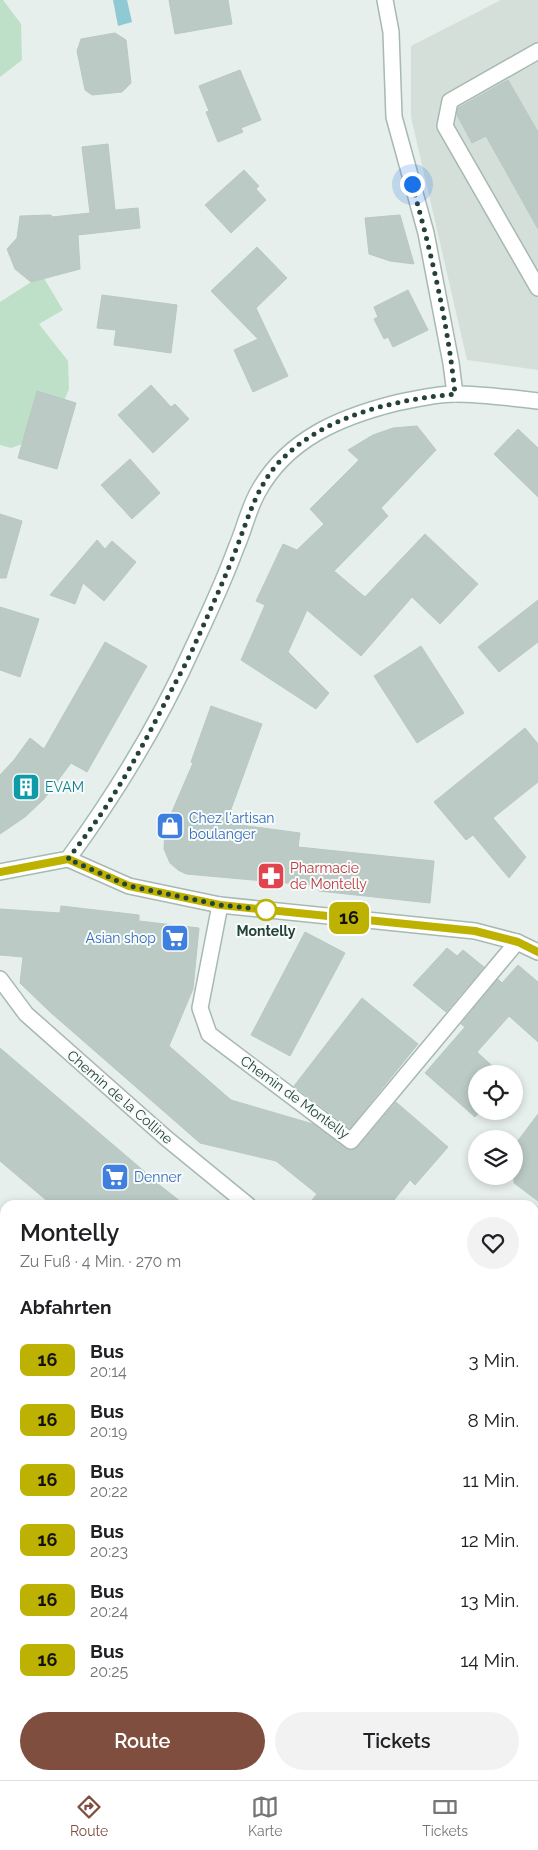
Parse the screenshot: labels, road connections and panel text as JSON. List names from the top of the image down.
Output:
{
  "streets": {
    "street": ["Chemin de la Colline", "Chemin de Montelly"]
  },
  "places": {
    "building": ["EVAM"],
    "shop": ["Chez l'artisan boulanger"],
    "pharmacy": ["Pharmacie de Montelly"],
    "other": ["Montelly"],
    "supermarket": ["Asian shop", "Denner"]
  },
  "lines": ["bus line 16"],
  "page": {
    "on_map": "16",
    "heading": [
      ["Montelly", "Zu Fuß · 4 Min. · 270 m"],
      "Abfahrten"
    ],
    "list": [
      {
        "mark": "16",
        "name": "Bus",
        "note": "20:14",
        "value": "3 Min."
      },
      {
        "mark": "16",
        "name": "Bus",
        "note": "20:19",
        "value": "8 Min."
      },
      {
        "mark": "16",
        "name": "Bus",
        "note": "20:22",
        "value": "11 Min."
      },
      {
        "mark": "16",
        "name": "Bus",
        "note": "20:23",
        "value": "12 Min."
      },
      {
        "mark": "16",
        "name": "Bus",
        "note": "20:24",
        "value": "13 Min."
      },
      {
        "mark": "16",
        "name": "Bus",
        "note": "20:25",
        "value": "14 Min."
      }
    ],
    "buttons": ["Route", "Tickets"],
    "tabs": ["Route", "Karte", "Tickets"]
  }
}
